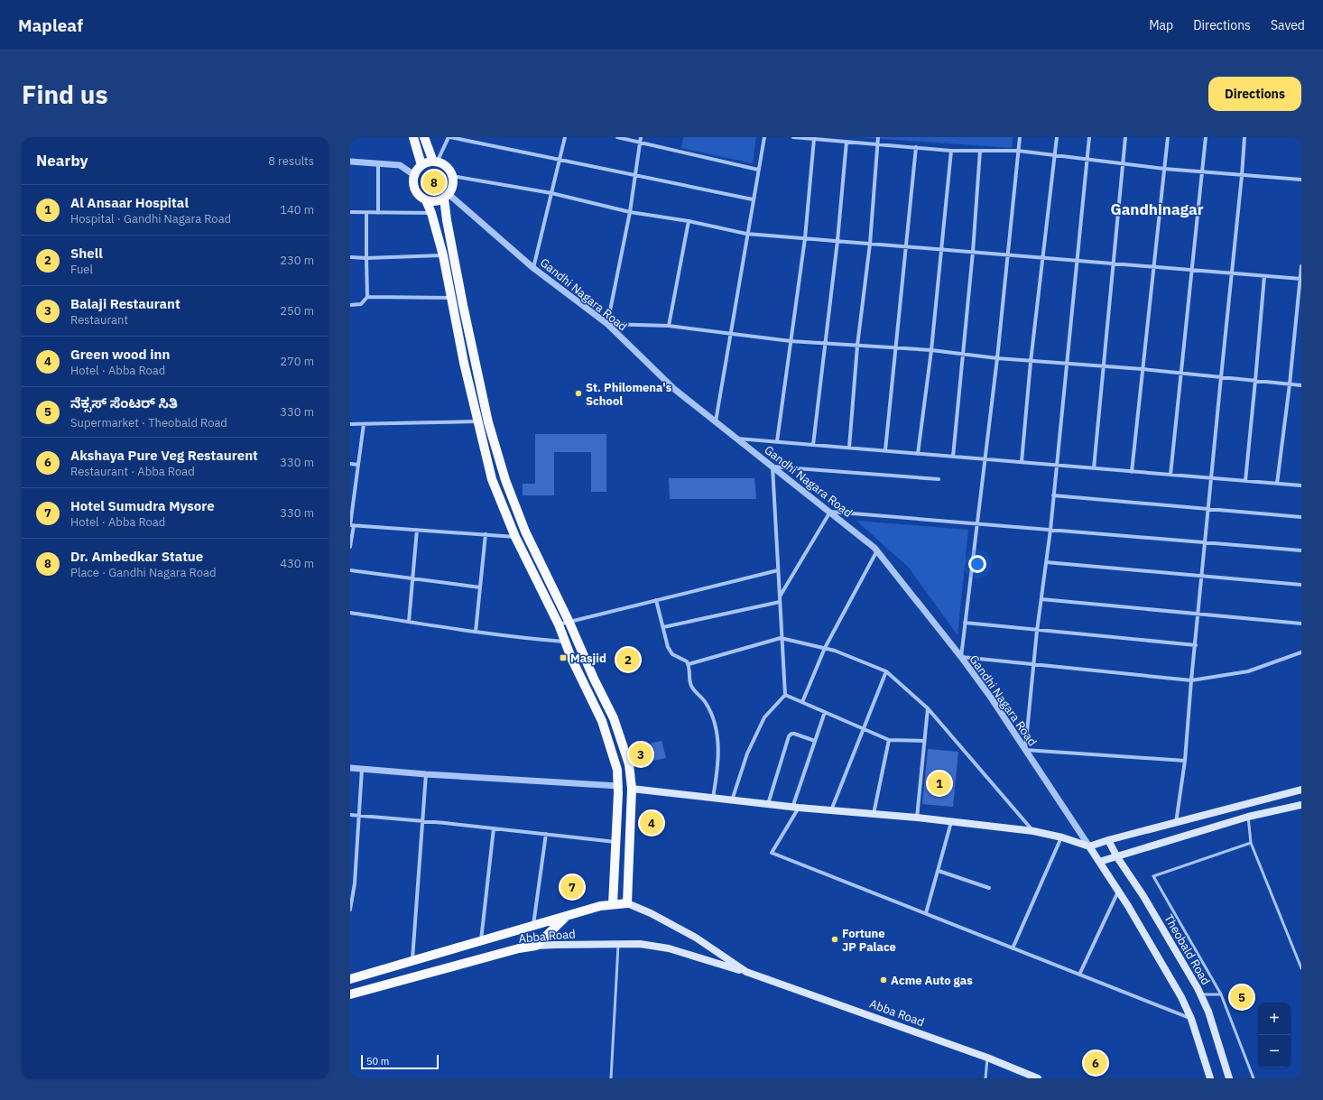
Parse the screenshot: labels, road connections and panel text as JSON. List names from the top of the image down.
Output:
{
  "streets": {
    "main road": ["Abba Road", "Theobald Road"],
    "street": ["Gandhi Nagara Road"]
  },
  "districts": ["Gandhinagar"],
  "places": {
    "other": ["St. Philomena's School", "Fortune JP Palace", "Acme Auto gas"],
    "transit": ["Masjid"]
  },
  "scale_bar": "50 m",
  "page": {
    "header": "Mapleaf",
    "nav": ["Map", "Directions", "Saved"],
    "buttons": "Directions",
    "title": "Find us",
    "heading": ["Nearby", "8 results"],
    "pins": [
      "8",
      "2",
      "3",
      "1",
      "4",
      "7",
      "5",
      "6"
    ],
    "list": [
      {
        "mark": "1",
        "name": "Al Ansaar Hospital",
        "note": "Hospital · Gandhi Nagara Road",
        "value": "140 m"
      },
      {
        "mark": "2",
        "name": "Shell",
        "note": "Fuel",
        "value": "230 m"
      },
      {
        "mark": "3",
        "name": "Balaji Restaurant",
        "note": "Restaurant",
        "value": "250 m"
      },
      {
        "mark": "4",
        "name": "Green wood inn",
        "note": "Hotel · Abba Road",
        "value": "270 m"
      },
      {
        "mark": "5",
        "name": "ನೆಕ್ಸಸ್ ಸೆಂಟರ್ ಸಿತಿ",
        "note": "Supermarket · Theobald Road",
        "value": "330 m"
      },
      {
        "mark": "6",
        "name": "Akshaya Pure Veg Restaurent",
        "note": "Restaurant · Abba Road",
        "value": "330 m"
      },
      {
        "mark": "7",
        "name": "Hotel Sumudra Mysore",
        "note": "Hotel · Abba Road",
        "value": "330 m"
      },
      {
        "mark": "8",
        "name": "Dr. Ambedkar Statue",
        "note": "Place · Gandhi Nagara Road",
        "value": "430 m"
      }
    ],
    "map_buttons": ["+", "−"],
    "scale": "50 m"
  }
}
